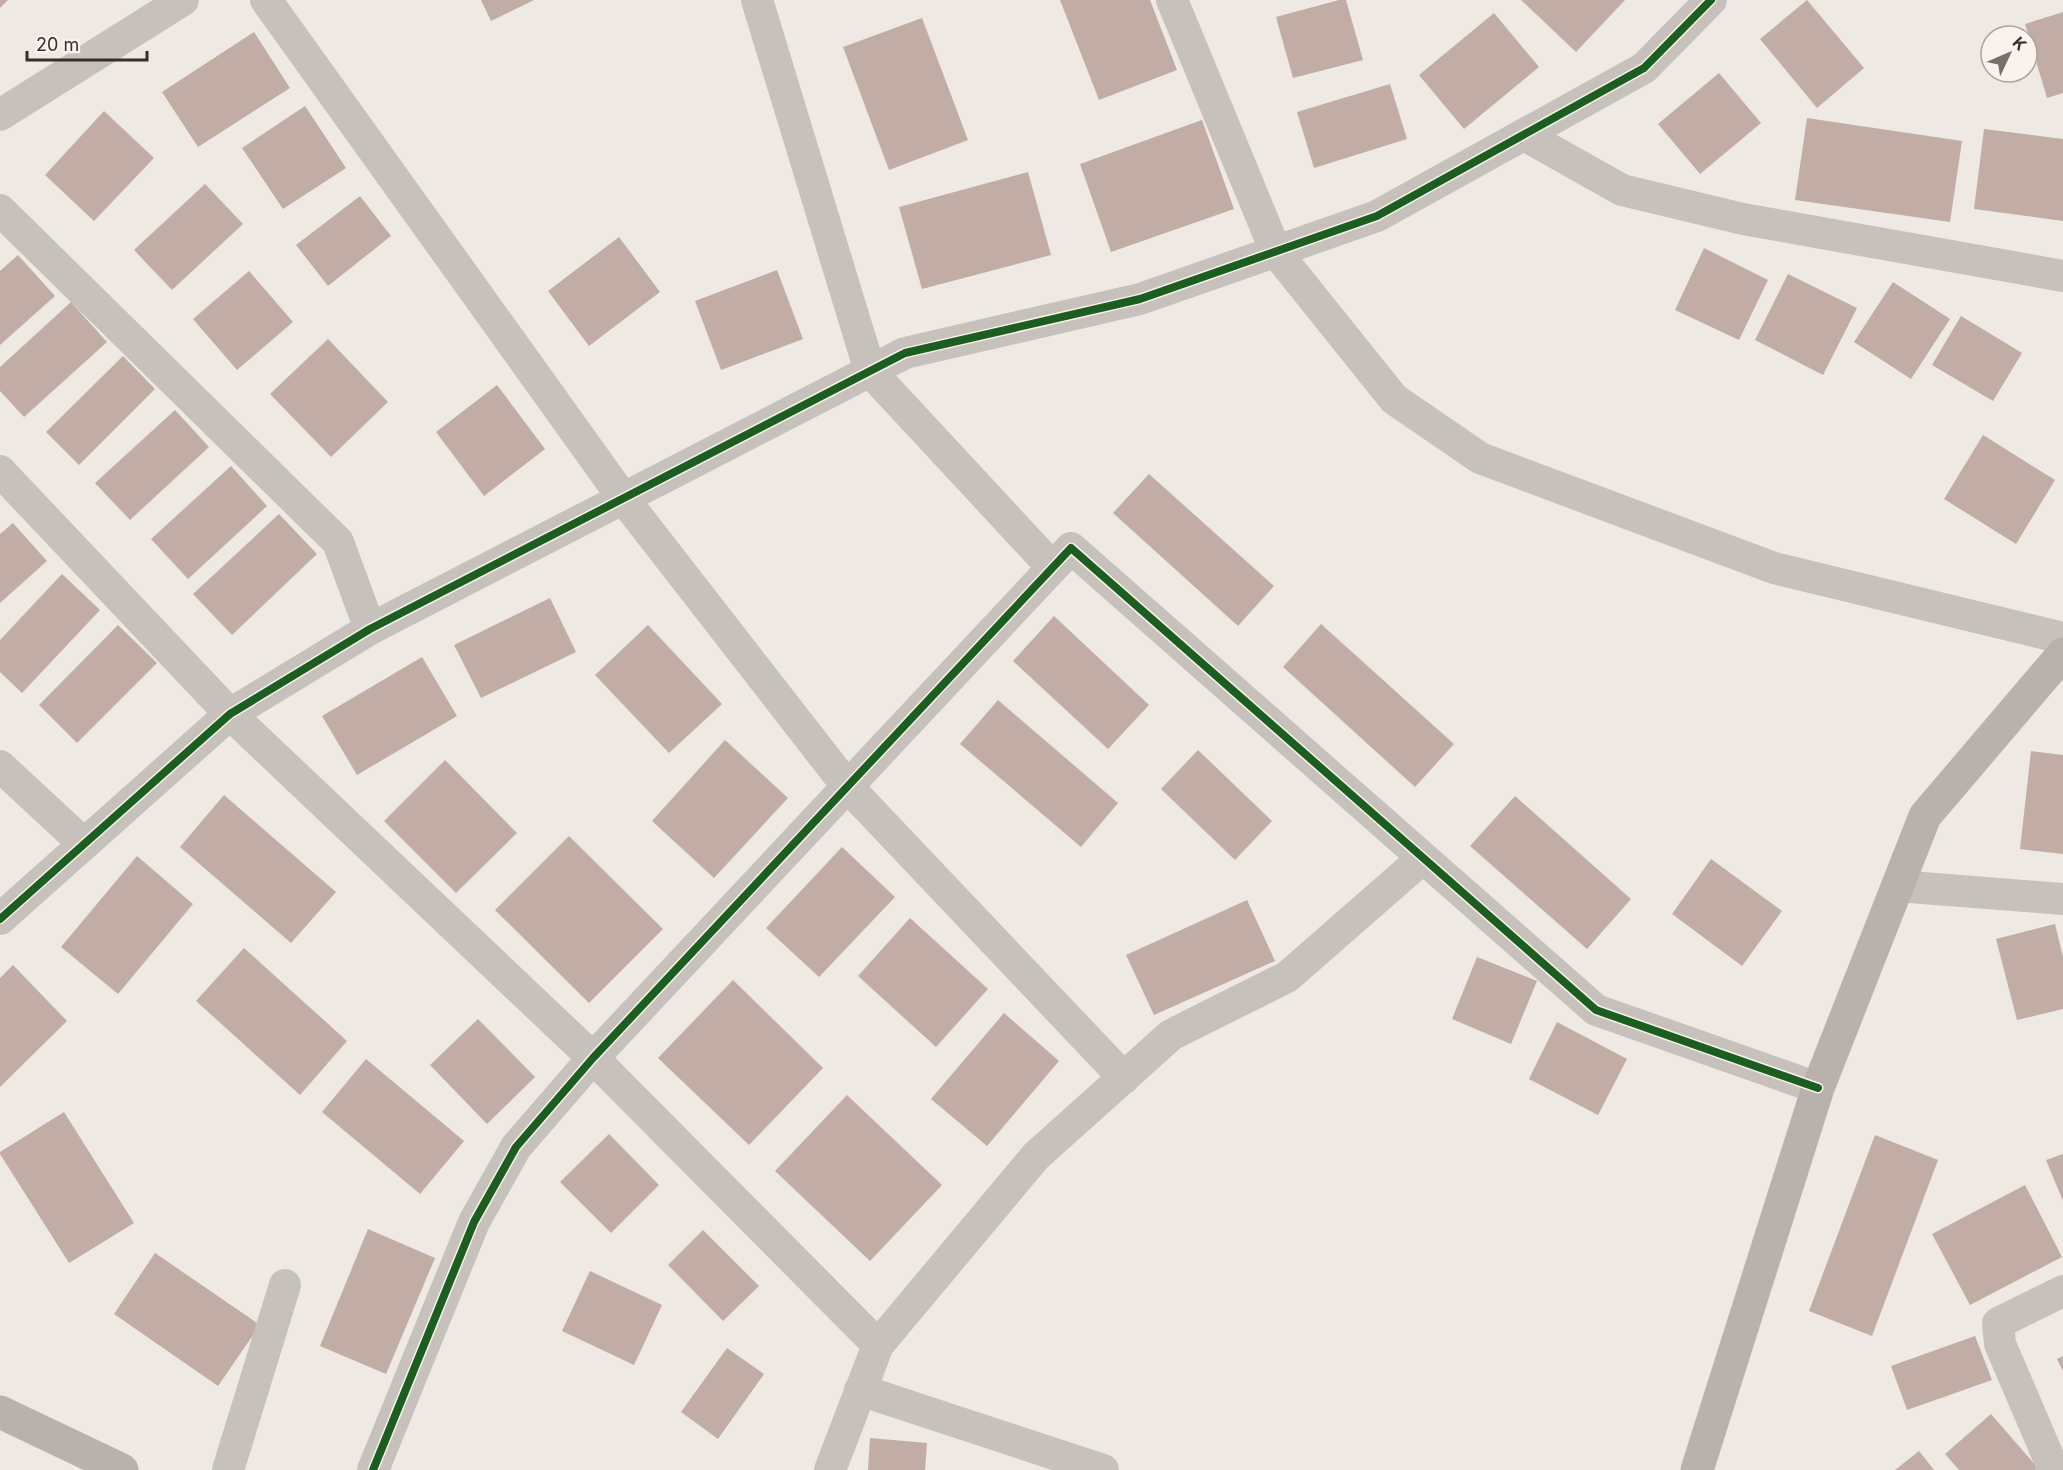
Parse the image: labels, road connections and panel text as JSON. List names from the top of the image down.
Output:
{
  "scale_bar": "20 m",
  "north": "top right"
}
